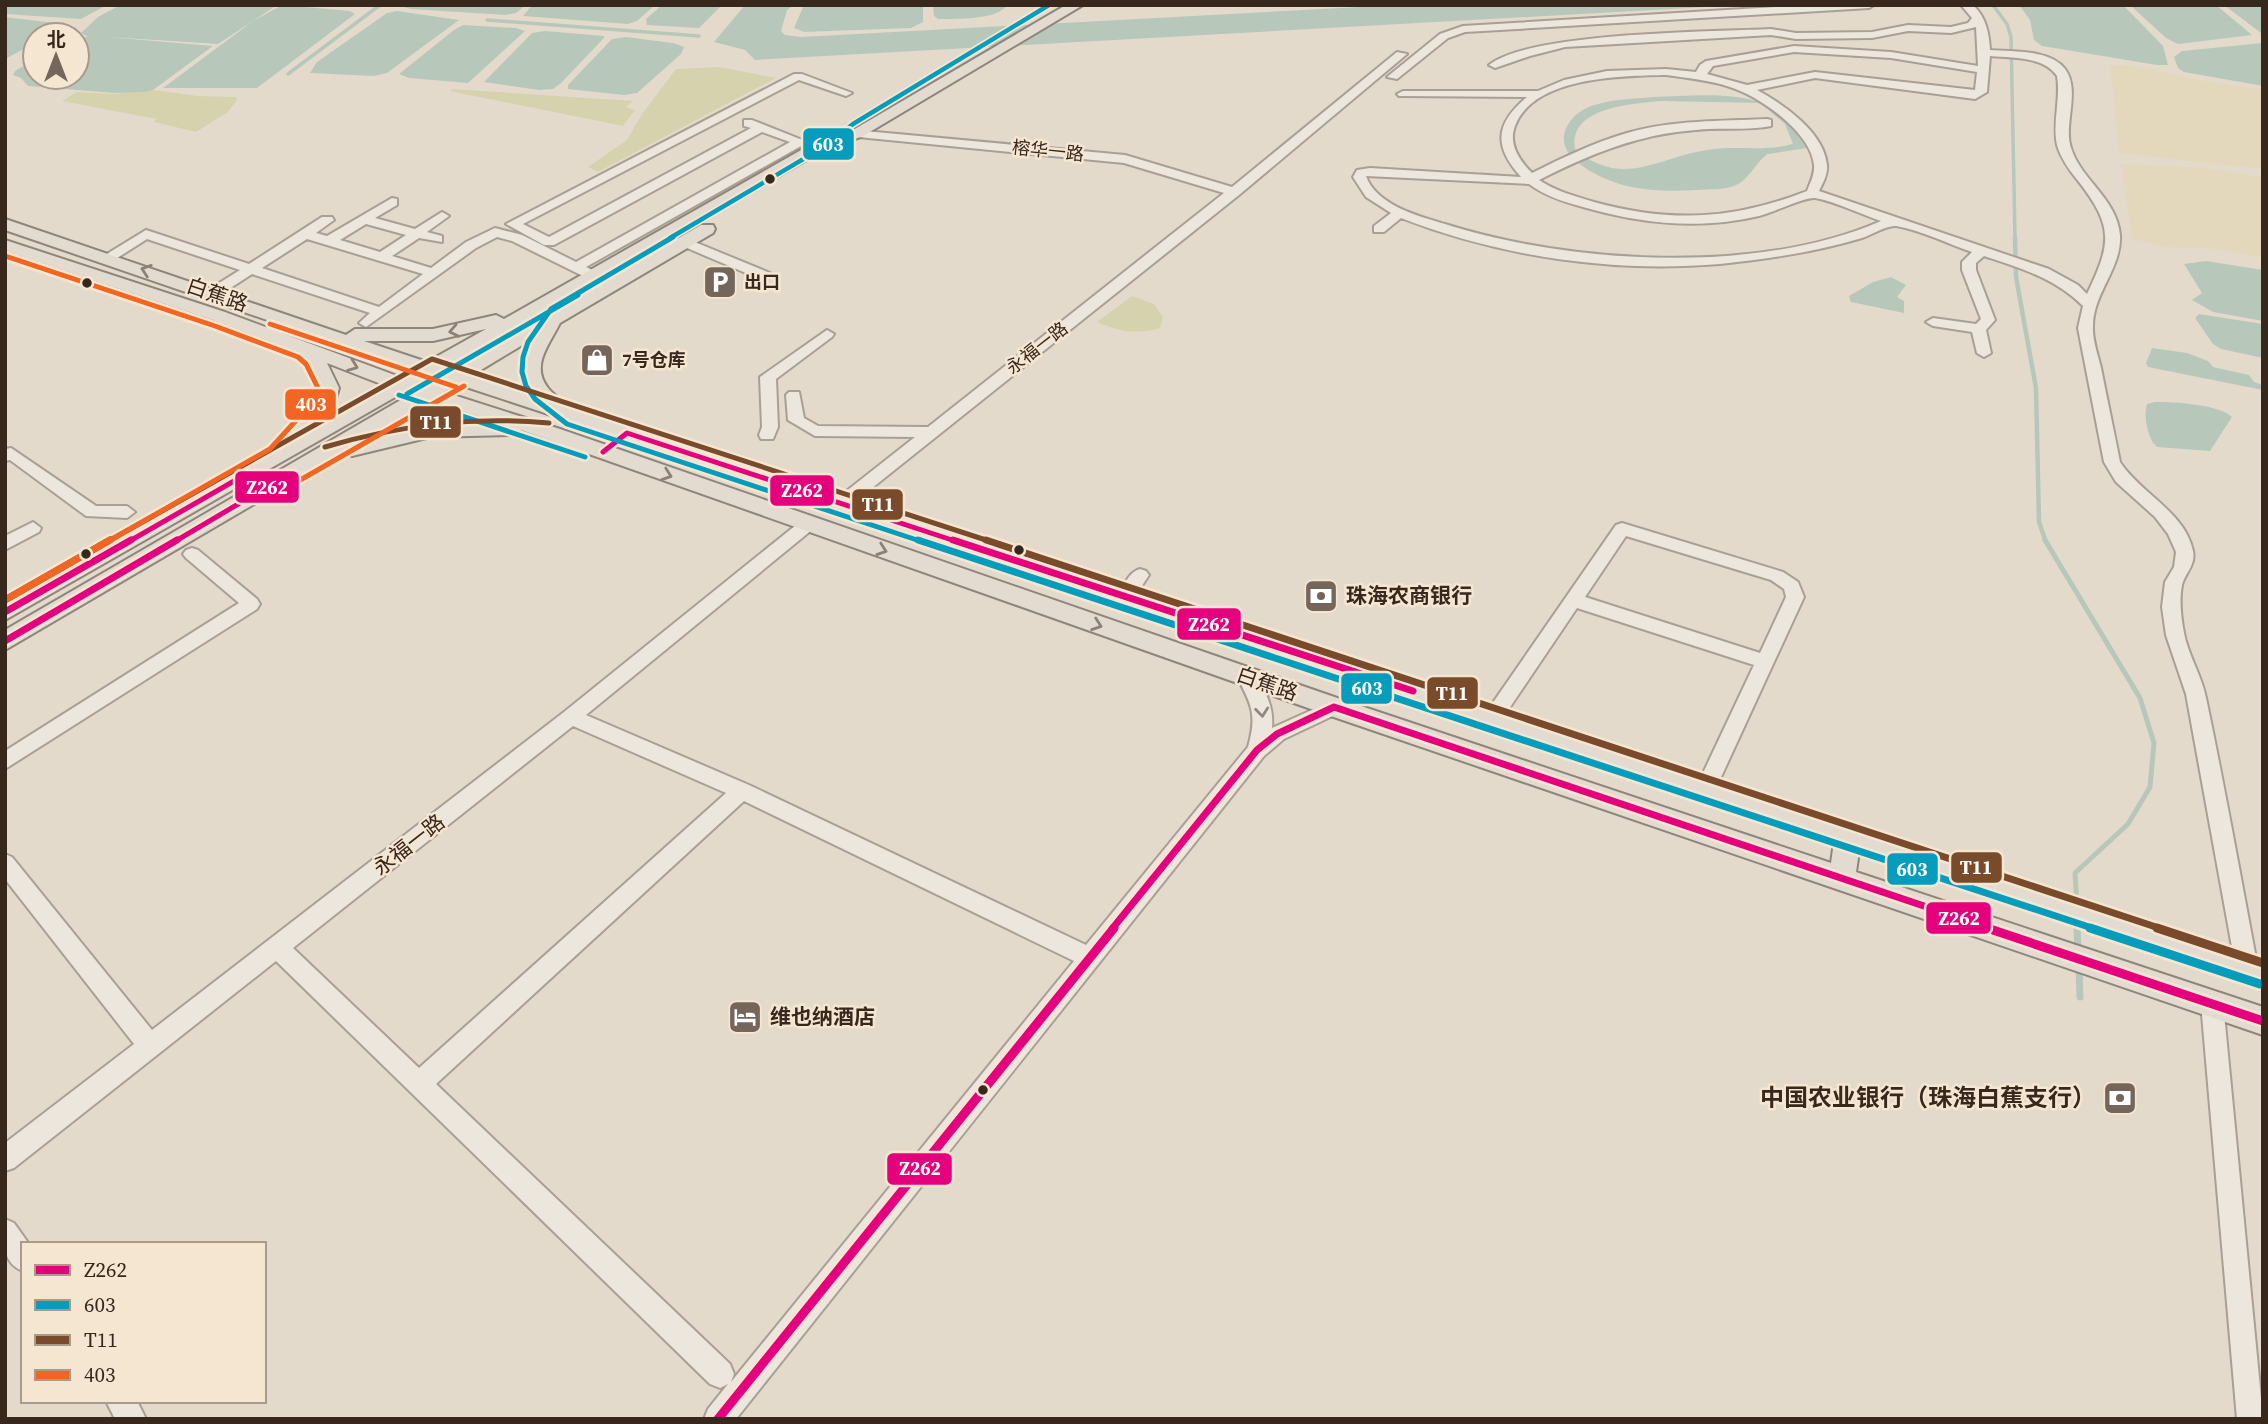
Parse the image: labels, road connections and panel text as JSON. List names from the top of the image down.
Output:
{
  "streets": {
    "main road": ["白蕉路"],
    "street": ["榕华一路", "永福一路"]
  },
  "crossings": [
    ["榕华一路", "永福一路"],
    ["白蕉路", "永福一路"]
  ],
  "places": {
    "parking": ["出口"],
    "shop": ["7号仓库"],
    "bank": ["珠海农商银行", "中国农业银行（珠海白蕉支行）"],
    "hotel": ["维也纳酒店"]
  },
  "lines": [
    "transit line 603",
    "transit line 403",
    "transit line T11",
    "transit line Z262"
  ],
  "legend": [
    "Z262",
    "603",
    "T11",
    "403"
  ],
  "north": "top"
}
